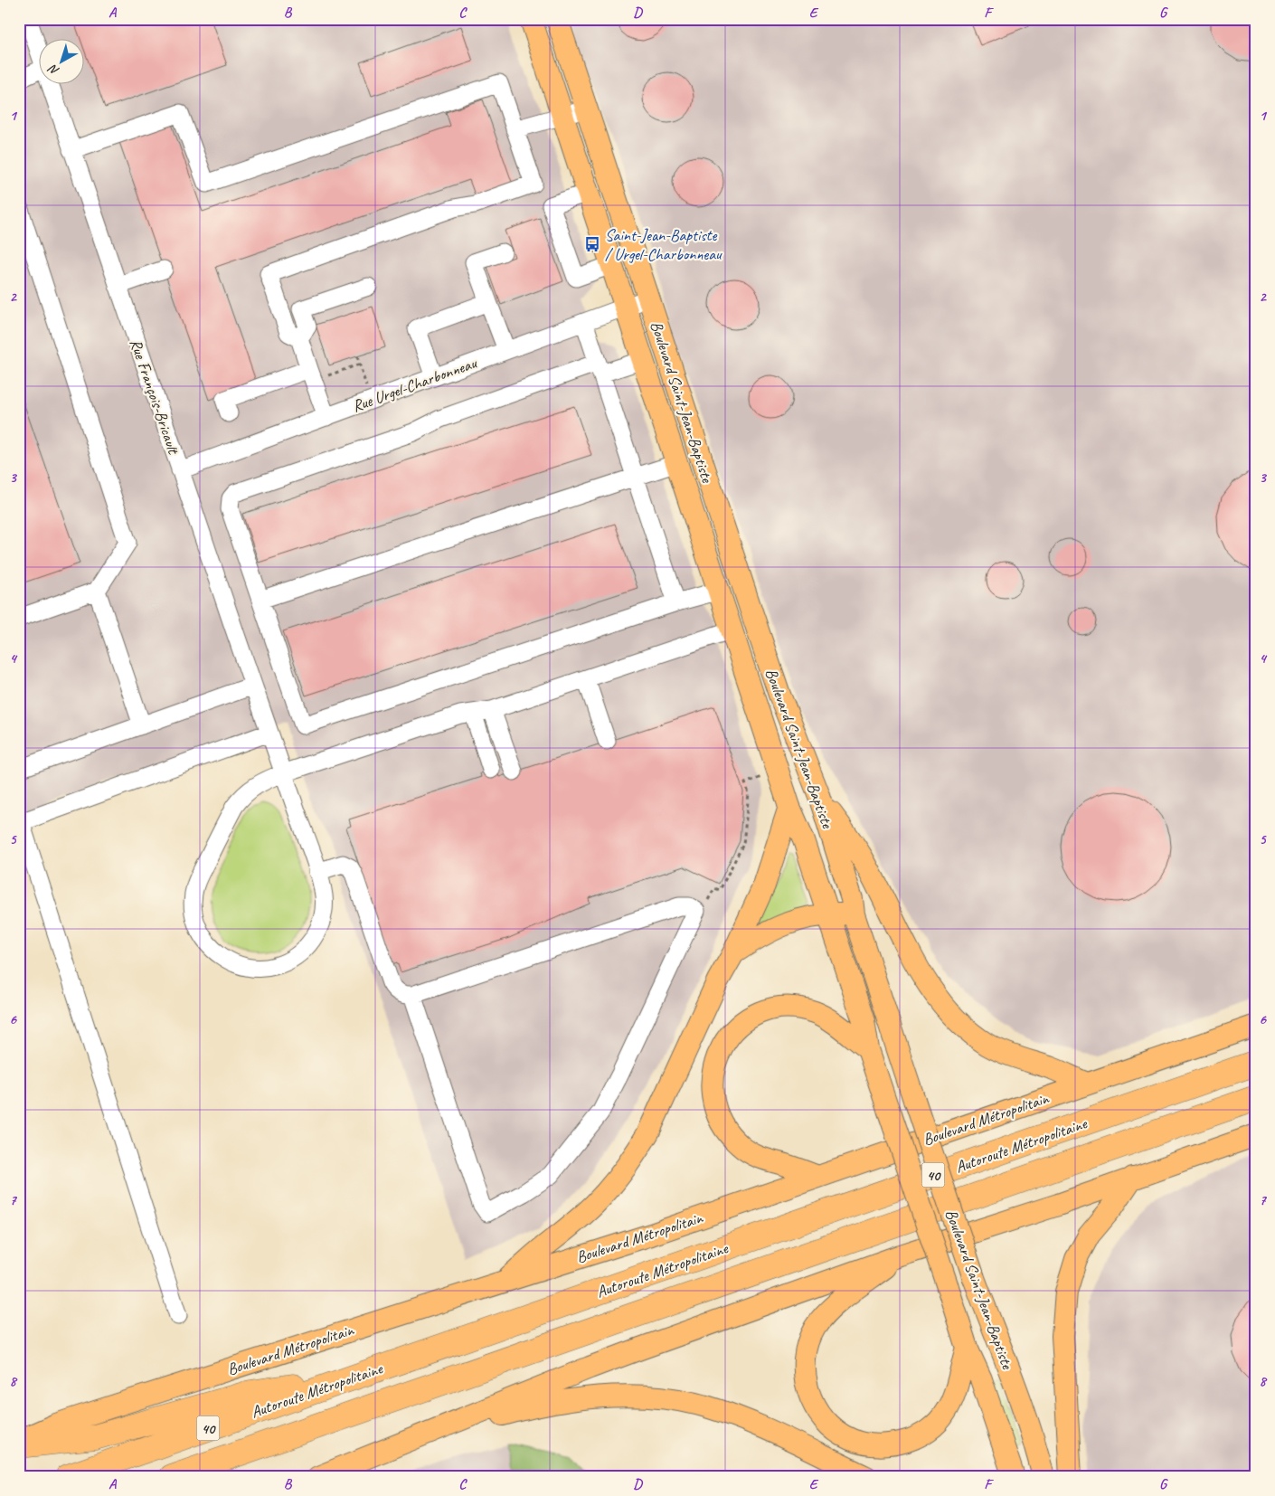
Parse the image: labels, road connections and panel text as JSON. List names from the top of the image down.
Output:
{
  "streets": {
    "highway": ["Autoroute Métropolitaine", "40"],
    "main road": ["Boulevard Saint-Jean-Baptiste", "Boulevard Métropolitain"],
    "street": ["Rue Urgel-Charbonneau", "Rue François-Bricault"]
  },
  "crossings": [
    ["Rue Urgel-Charbonneau", "Rue François-Bricault"],
    ["Rue Urgel-Charbonneau", "Boulevard Saint-Jean-Baptiste"]
  ],
  "places": {
    "bus stop": ["Saint-Jean-Baptiste / Urgel-Charbonneau"]
  },
  "north": "bottom left",
  "grid": {
    "columns": [
      "A",
      "B",
      "C",
      "D",
      "E",
      "F",
      "G"
    ],
    "rows": [
      "1",
      "2",
      "3",
      "4",
      "5",
      "6",
      "7",
      "8"
    ]
  }
}
